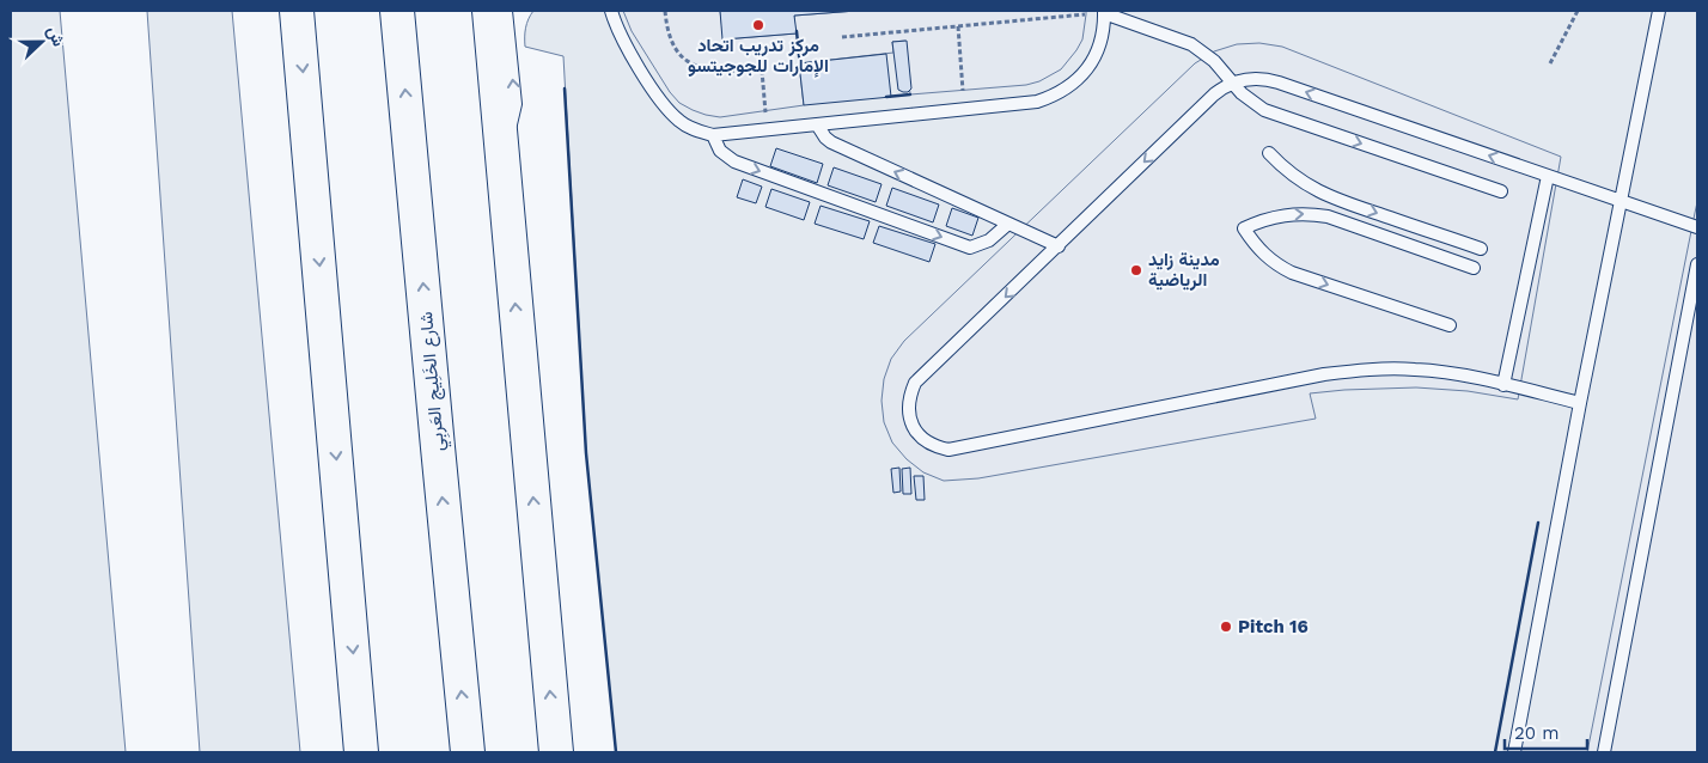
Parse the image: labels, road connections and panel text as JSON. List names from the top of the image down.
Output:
{
  "streets": {
    "main road": ["شارع الخَلِيج العَربِي"]
  },
  "places": ["مركز تدريب اتحاد الإمارات للجوجيتسو", "مدينة زايد الرياضية", "Pitch 16"],
  "scale_bar": "20 m",
  "north": "right"
}
